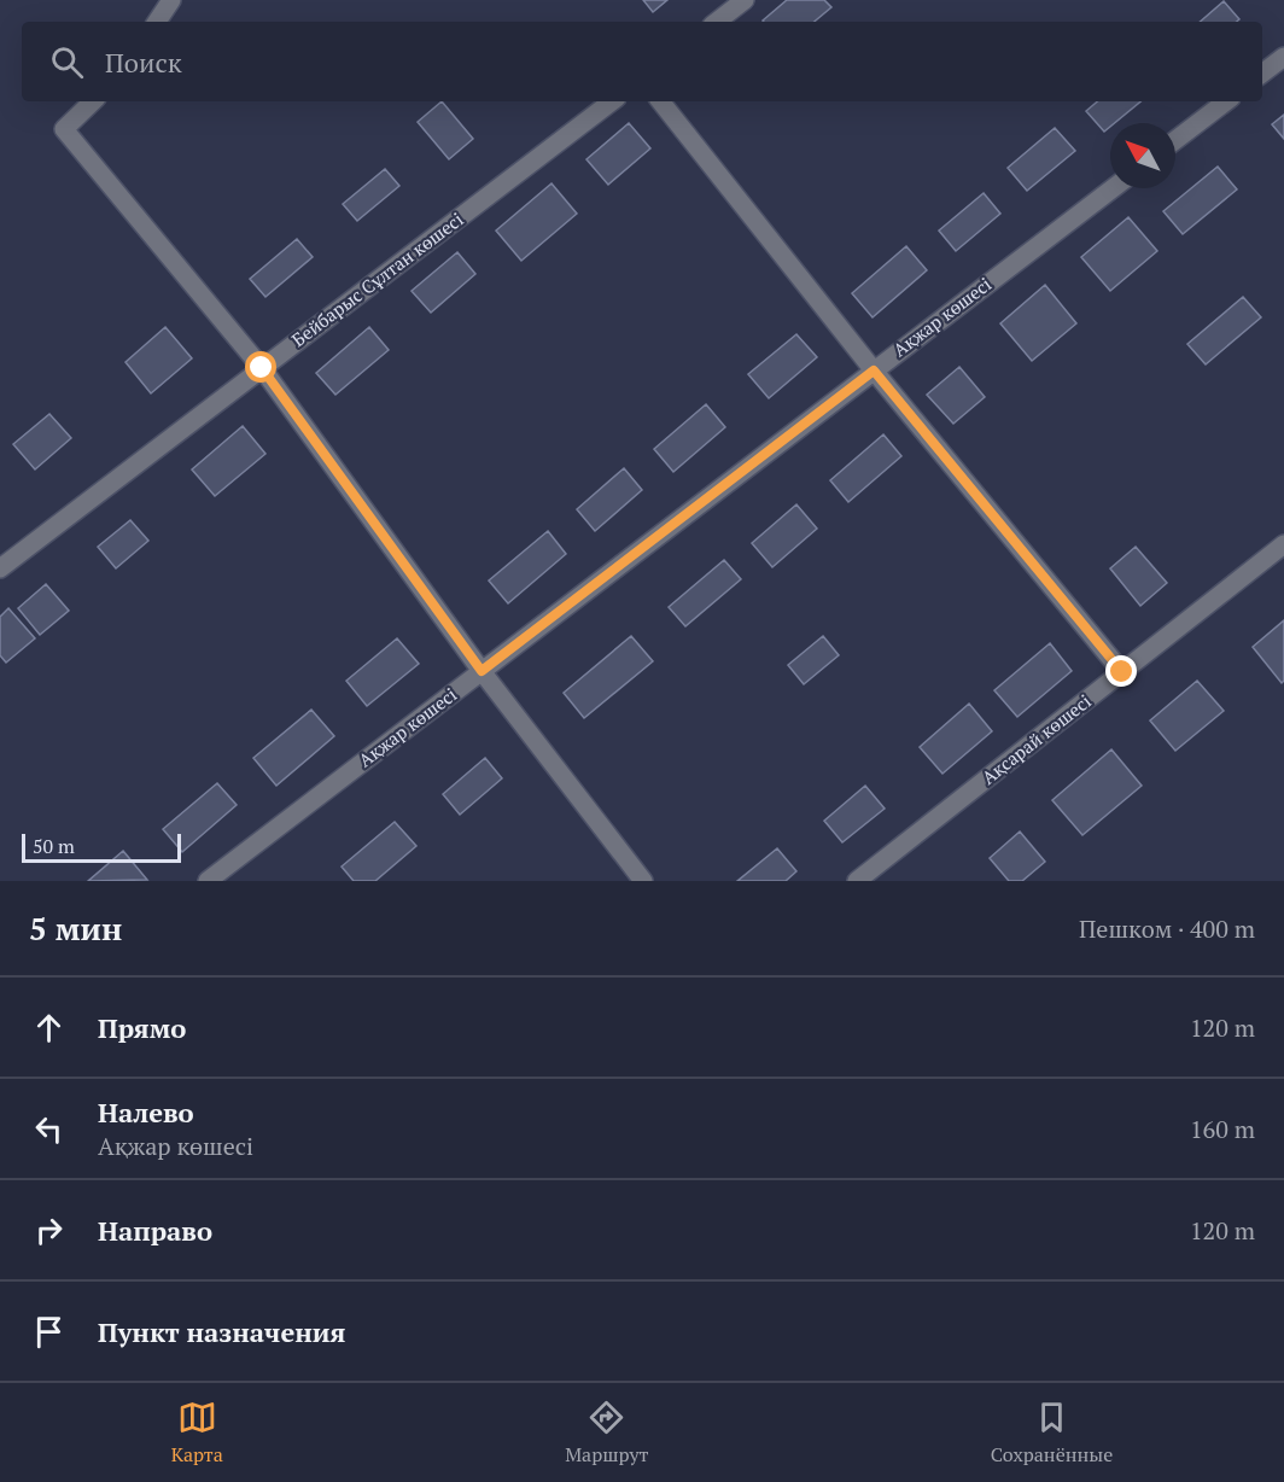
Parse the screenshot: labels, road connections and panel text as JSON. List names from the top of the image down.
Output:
{
  "streets": {
    "street": ["Бейбарыс Сұлтан көшесі", "Ақжар көшесі", "Ақсарай көшесі"]
  },
  "scale_bar": "50 m",
  "north": "top left",
  "page": {
    "search": "Поиск",
    "scale": "50 m",
    "heading": ["5 мин", "Пешком · 400 m"],
    "list": [
      ["Прямо", "120 m"],
      ["Налево", "Ақжар көшесі", "160 m"],
      ["Направо", "120 m"],
      "Пункт назначения"
    ],
    "nav": ["Карта", "Маршрут", "Сохранённые"]
  }
}
